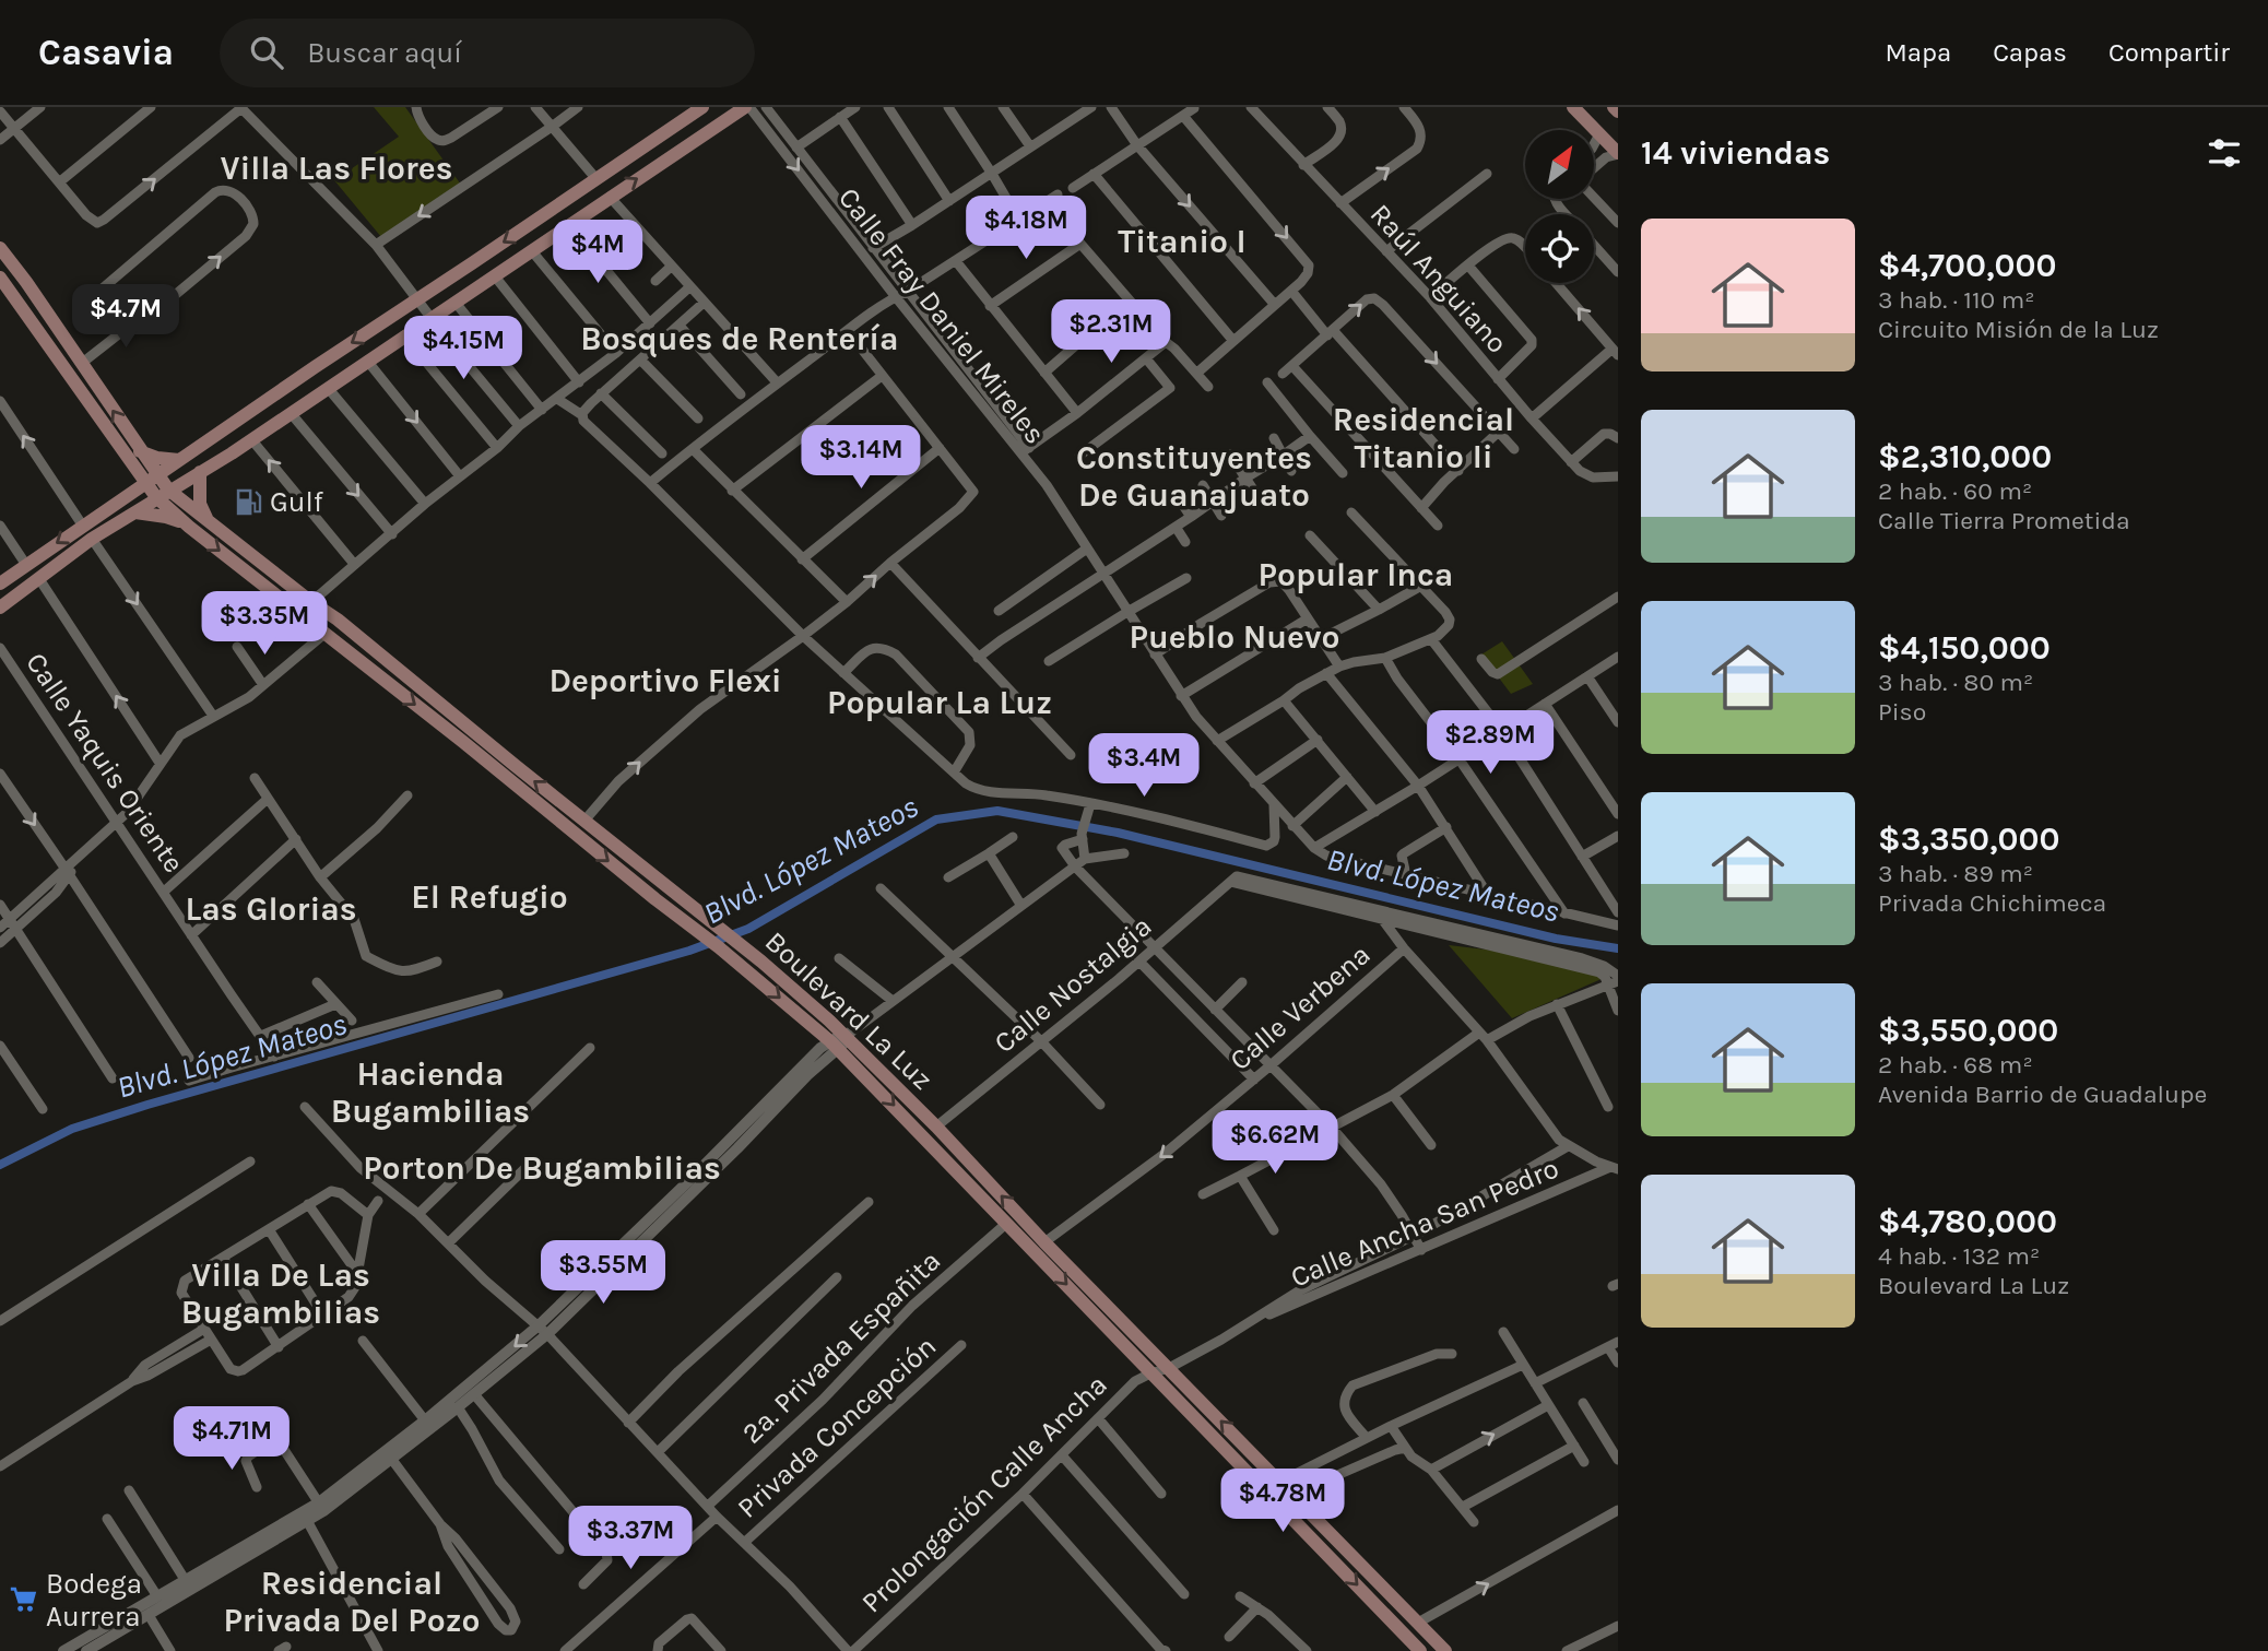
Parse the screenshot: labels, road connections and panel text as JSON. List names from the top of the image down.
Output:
{
  "streets": {
    "main road": ["Boulevard La Luz"],
    "street": [
      "Raúl Anguiano",
      "Calle Fray Daniel Mireles",
      "Calle Yaquis Oriente",
      "Calle Nostalgia",
      "Calle Verbena",
      "Calle Ancha San Pedro",
      "2a. Privada Españita",
      "Privada Concepción",
      "Prolongación Calle Ancha"
    ]
  },
  "crossings": [
    ["Calle Nostalgia", "Boulevard La Luz"],
    ["Calle Verbena", "Boulevard La Luz"],
    ["Boulevard La Luz", "Calle Ancha San Pedro"],
    ["Boulevard La Luz", "2a. Privada Españita"],
    ["Boulevard La Luz", "Prolongación Calle Ancha"],
    ["Calle Ancha San Pedro", "Prolongación Calle Ancha"]
  ],
  "districts": [
    "Villa Las Flores",
    "Titanio I",
    "Bosques de Rentería",
    "Residencial Titanio Ii",
    "Constituyentes De Guanajuato",
    "Popular Inca",
    "Pueblo Nuevo",
    "Deportivo Flexi",
    "Popular La Luz",
    "El Refugio",
    "Las Glorias",
    "Hacienda Bugambilias",
    "Porton De Bugambilias",
    "Villa De Las Bugambilias",
    "Residencial Privada Del Pozo"
  ],
  "water": ["Blvd. López Mateos"],
  "places": {
    "fuel station": ["Gulf"],
    "supermarket": ["Bodega Aurrera"]
  },
  "north": "top right",
  "page": {
    "header": "Casavia",
    "search": "Buscar aquí",
    "nav": ["Mapa", "Capas", "Compartir"],
    "heading": "14 viviendas",
    "price": [
      "$4.18M",
      "$4M",
      "$4.7M",
      "$2.31M",
      "$4.15M",
      "$3.14M",
      "$3.35M",
      "$2.89M",
      "$3.4M",
      "$6.62M",
      "$3.55M",
      "$4.71M",
      "$4.78M",
      "$3.37M"
    ],
    "list": [
      {
        "name": "$4,700,000",
        "note": "3 hab. · 110 m² · Circuito Misión de la Luz"
      },
      {
        "name": "$2,310,000",
        "note": "2 hab. · 60 m² · Calle Tierra Prometida"
      },
      {
        "name": "$4,150,000",
        "note": "3 hab. · 80 m² · Piso"
      },
      {
        "name": "$3,350,000",
        "note": "3 hab. · 89 m² · Privada Chichimeca"
      },
      {
        "name": "$3,550,000",
        "note": "2 hab. · 68 m² · Avenida Barrio de Guadalupe"
      },
      {
        "name": "$4,780,000",
        "note": "4 hab. · 132 m² · Boulevard La Luz"
      }
    ]
  }
}
